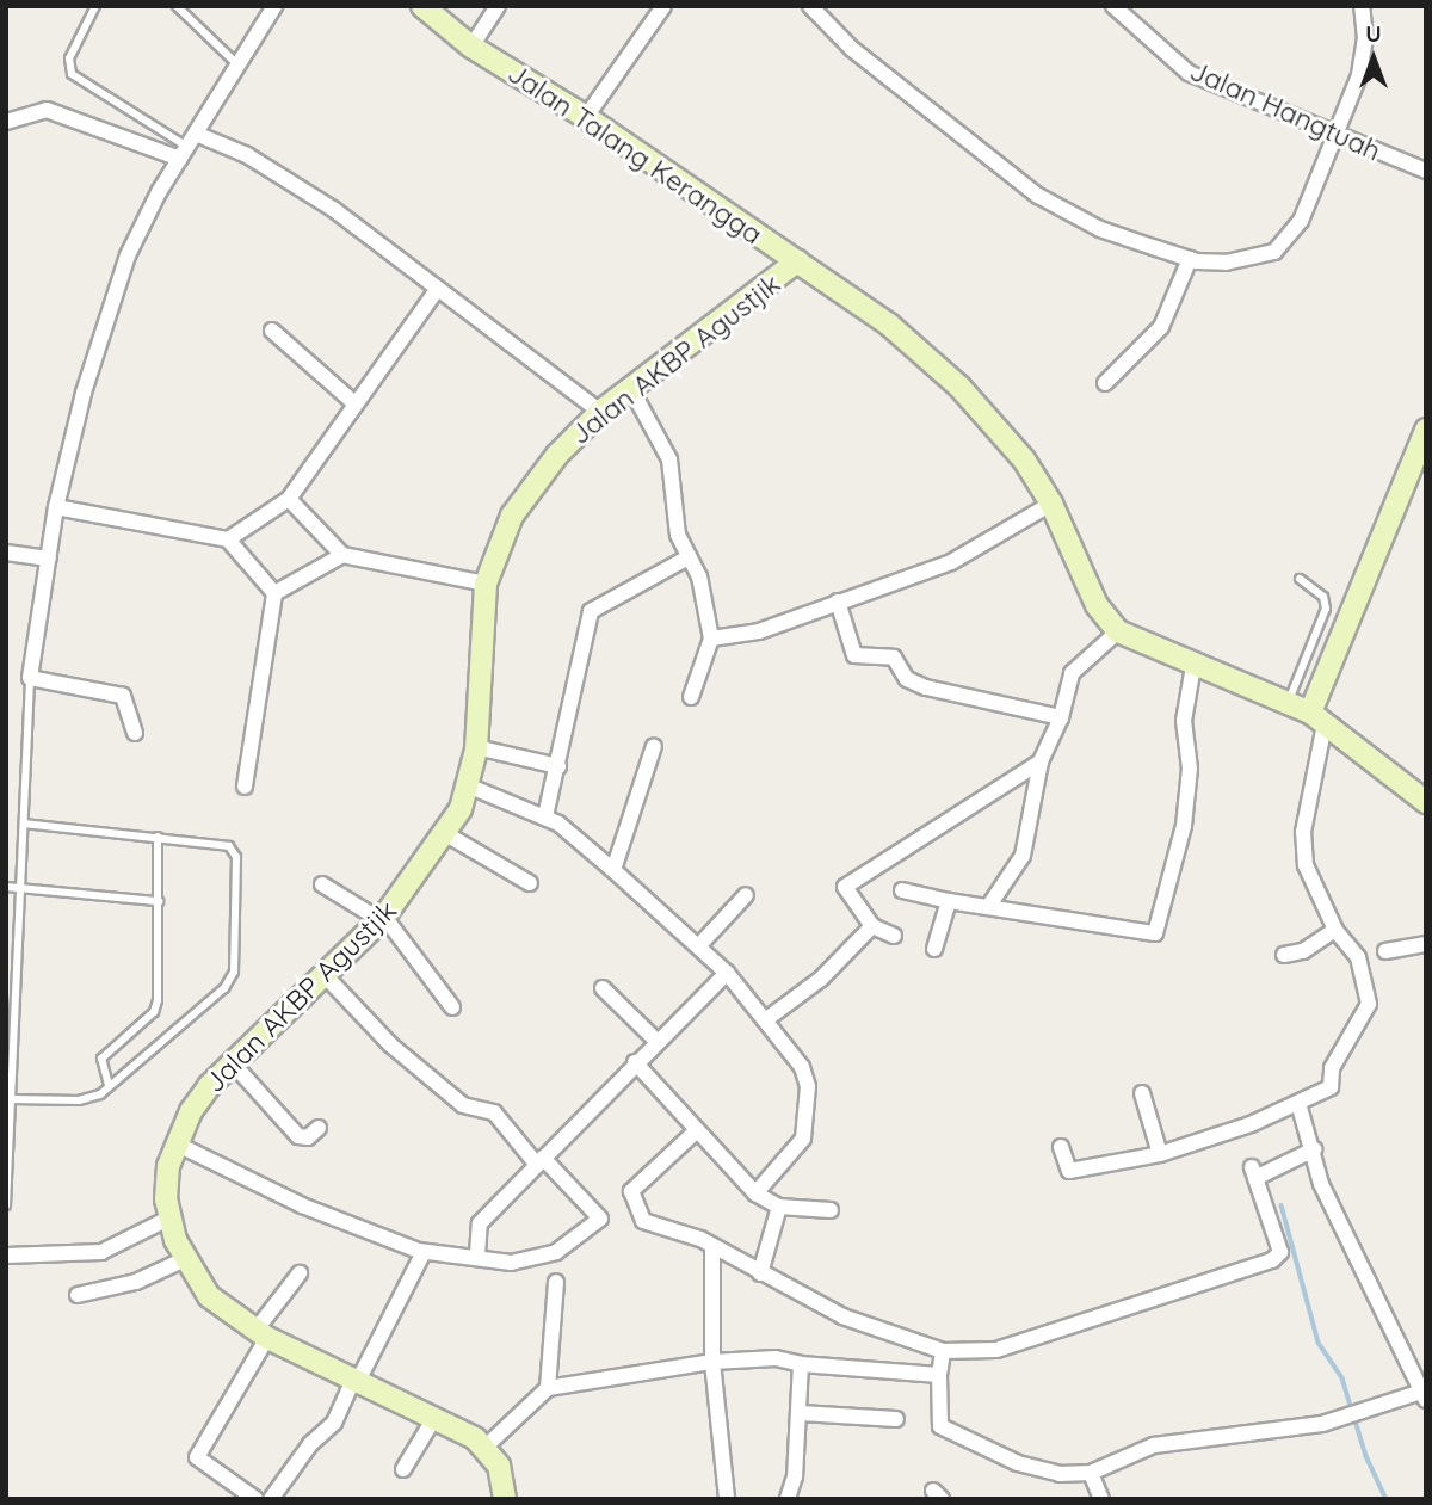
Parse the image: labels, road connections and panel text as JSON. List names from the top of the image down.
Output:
{
  "streets": {
    "street": ["Jalan Hangtuah", "Jalan Talang Kerangga", "Jalan AKBP Agustjik"]
  },
  "crossings": [
    ["Jalan Talang Kerangga", "Jalan AKBP Agustjik"]
  ],
  "north": "top"
}
